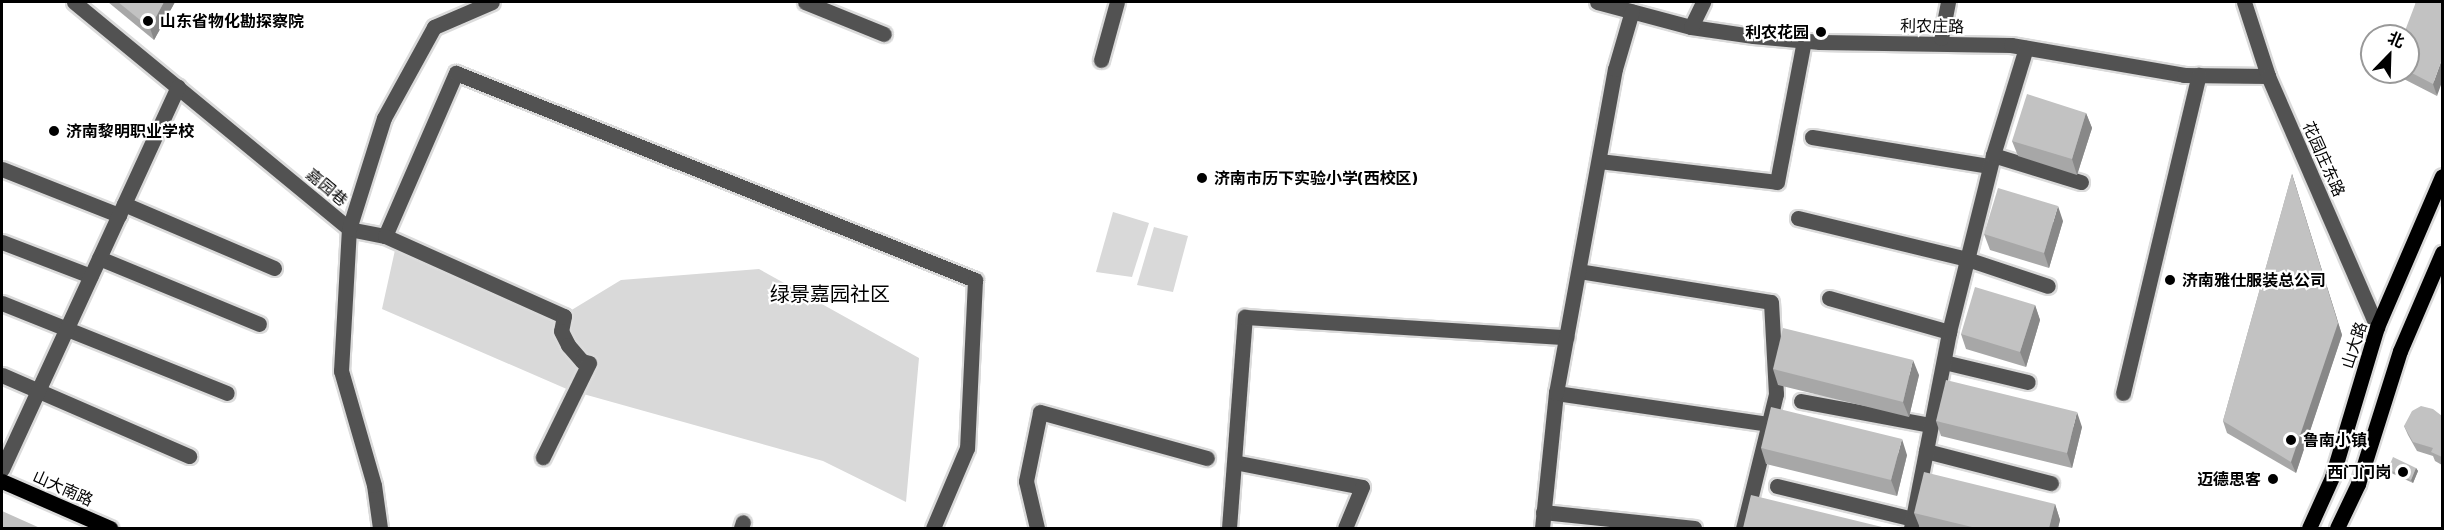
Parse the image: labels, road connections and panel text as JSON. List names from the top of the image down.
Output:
{
  "streets": {
    "main road": ["山大路", "山大南路"],
    "street": ["利农庄路", "花园庄东路", "嘉园巷"]
  },
  "crossings": [
    ["利农庄路", "花园庄东路"],
    ["花园庄东路", "山大路"]
  ],
  "districts": ["绿景嘉园社区"],
  "places": [
    "山东省物化勘探察院",
    "利农花园",
    "济南黎明职业学校",
    "济南市历下实验小学(西校区)",
    "济南雅仕服装总公司",
    "鲁南小镇",
    "西门门岗",
    "迈德思客"
  ],
  "north": "top right"
}
